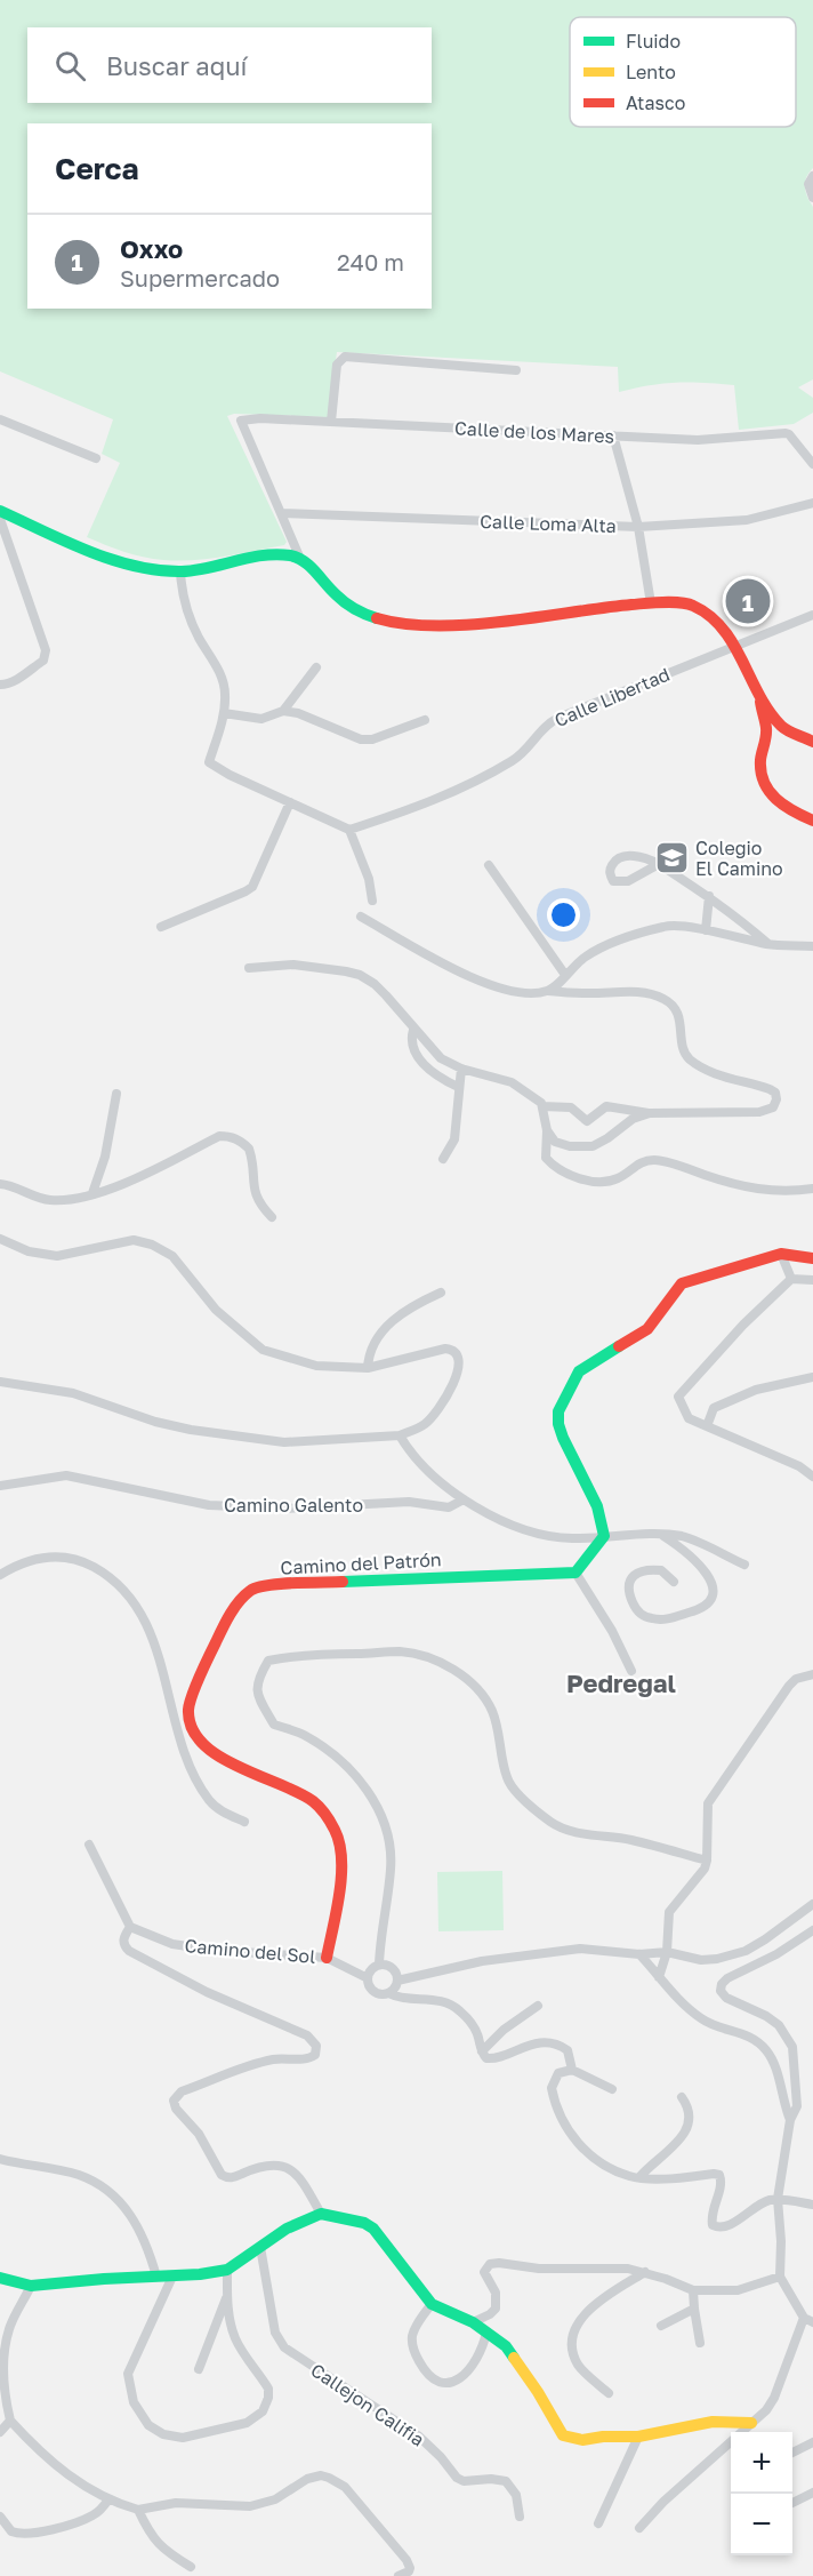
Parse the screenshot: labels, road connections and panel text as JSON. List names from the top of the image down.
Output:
{
  "streets": {
    "street": [
      "Calle de los Mares",
      "Calle Loma Alta",
      "Calle Libertad",
      "Camino Galento",
      "Camino del Patrón",
      "Camino del Sol",
      "Callejon Califia"
    ]
  },
  "crossings": [
    ["Calle de los Mares", "Calle Loma Alta"]
  ],
  "districts": ["Pedregal"],
  "places": {
    "school or university": ["Colegio El Camino"]
  },
  "legend": ["Fluido", "Lento", "Atasco"],
  "page": {
    "search": "Buscar aquí",
    "heading": "Cerca",
    "list": [
      {
        "mark": "1",
        "name": "Oxxo",
        "note": "Supermercado",
        "value": "240 m"
      }
    ],
    "pins": "1",
    "map_buttons": ["+", "−"]
  }
}
